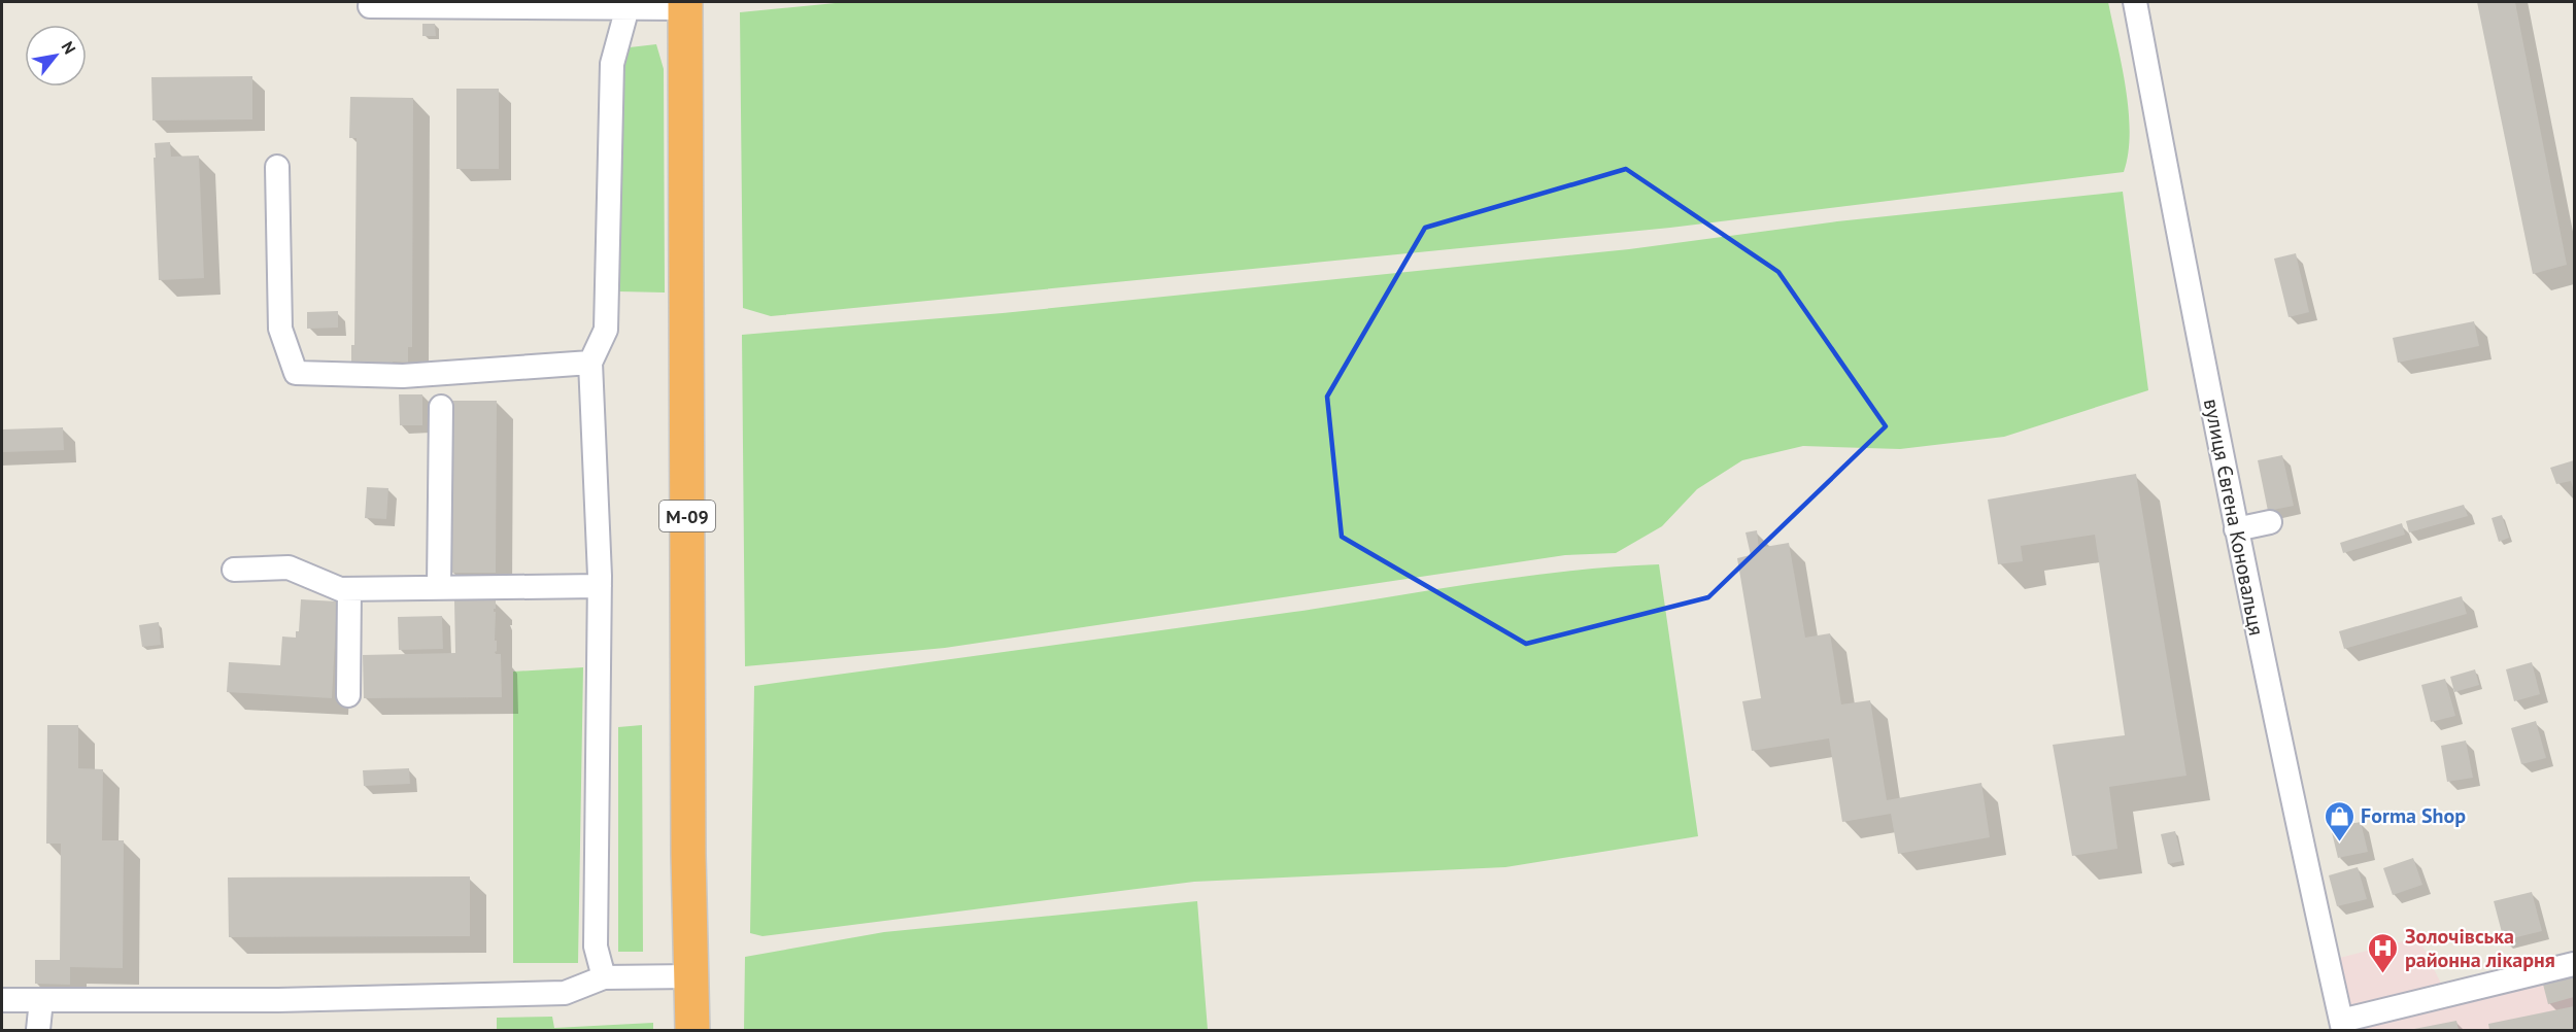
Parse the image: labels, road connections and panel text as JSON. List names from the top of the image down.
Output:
{
  "streets": {
    "highway": ["М-09"],
    "street": ["вулиця Євгена Коновальця"]
  },
  "places": {
    "shop": ["Forma Shop"],
    "hospital": ["Золочівська районна лікарня"]
  },
  "north": "top right"
}
